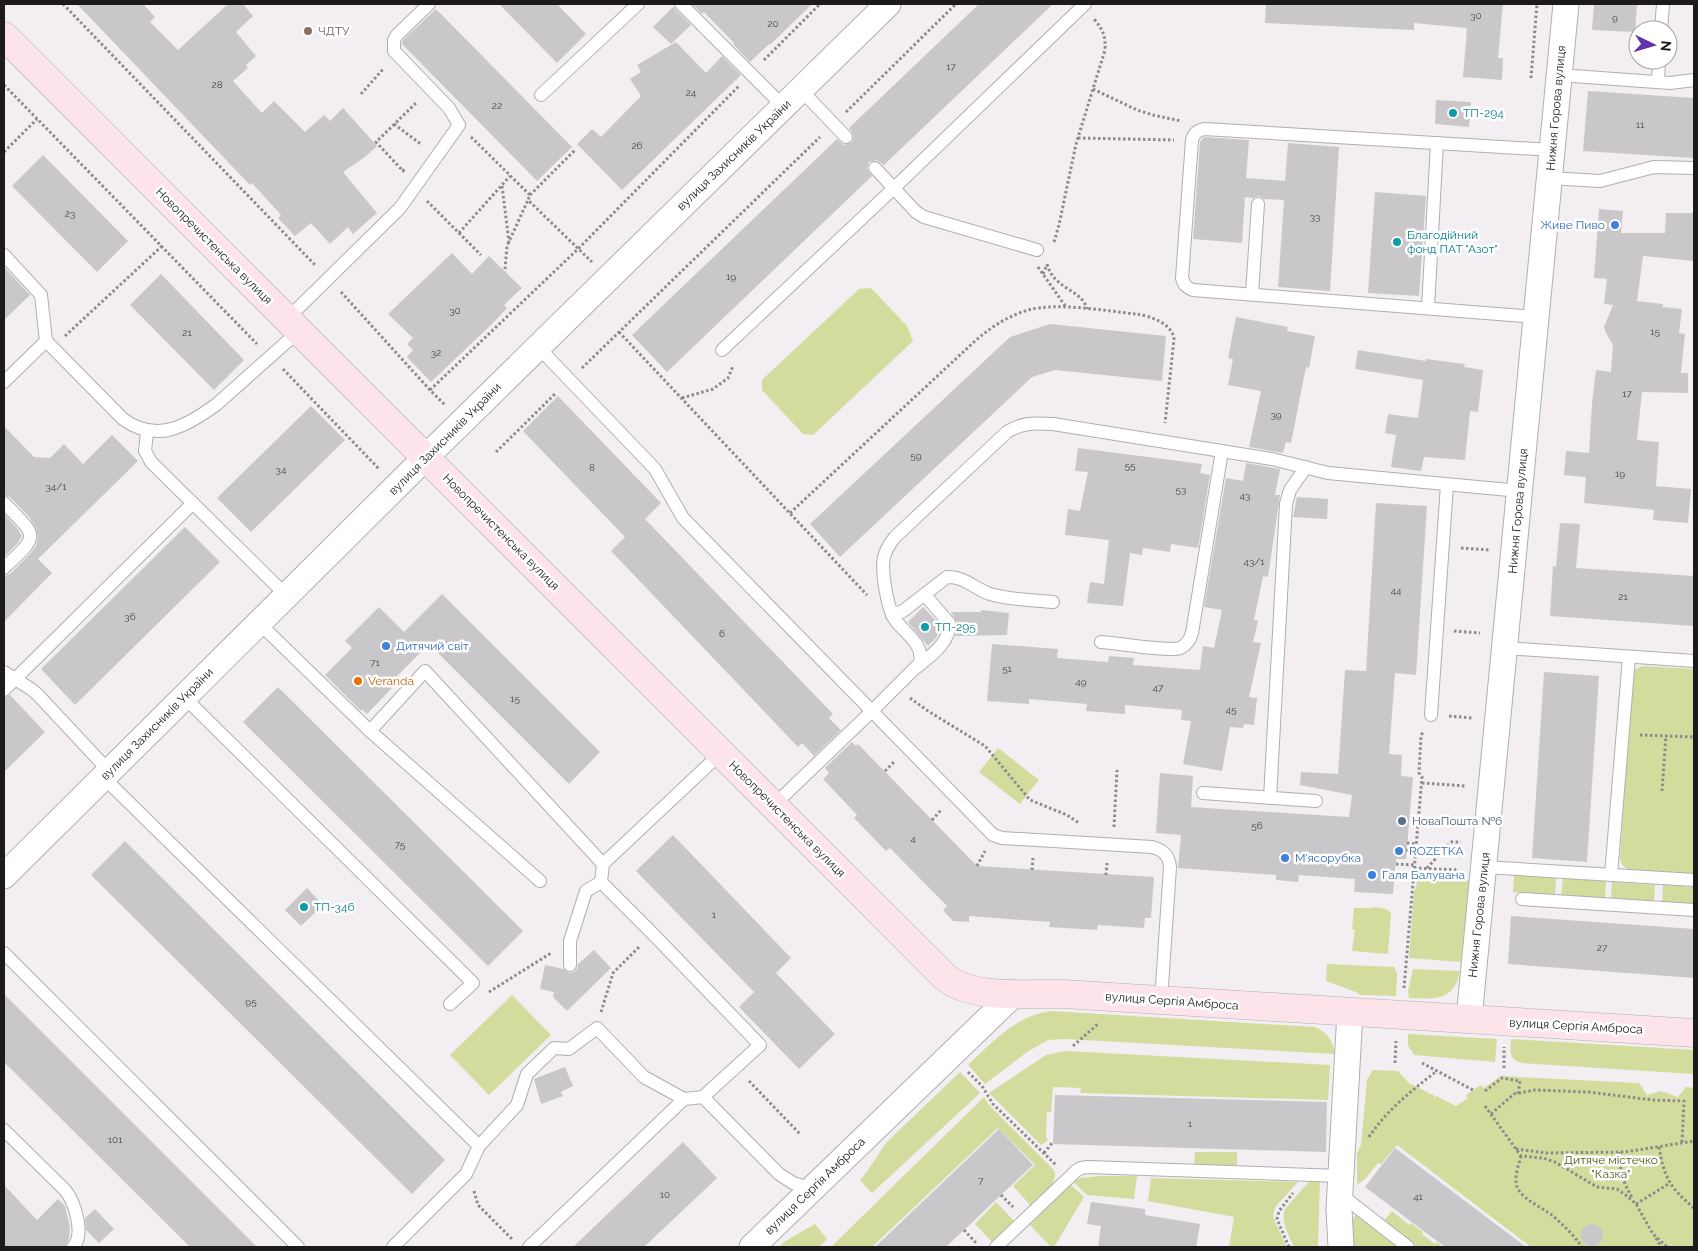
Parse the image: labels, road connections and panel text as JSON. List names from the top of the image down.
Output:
{
  "streets": {
    "street": [
      "Нижня Горова вулиця",
      "вулиця Захисників України",
      "Новопречистенська вулиця",
      "вулиця Сергія Амброса"
    ]
  },
  "crossings": [
    ["Нижня Горова вулиця", "вулиця Сергія Амброса"],
    ["вулиця Захисників України", "Новопречистенська вулиця"],
    ["Новопречистенська вулиця", "вулиця Сергія Амброса"]
  ],
  "parks": ["Дитяче містечко \"Казка\""],
  "places": [
    "ЧДТУ",
    "ТП-294",
    "Живе Пиво",
    "Благодійний фонд ПАТ \"Азот\"",
    "ТП-295",
    "Дитячий світ",
    "Veranda",
    "НоваПошта №6",
    "ROZETKA",
    "М'ясорубка",
    "Галя Балувана",
    "ТП-346"
  ],
  "house_numbers": [
    "30",
    "9",
    "20",
    "17",
    "28",
    "24",
    "22",
    "11",
    "26",
    "23",
    "33",
    "19",
    "30",
    "15",
    "21",
    "32",
    "17",
    "39",
    "59",
    "55",
    "8",
    "34",
    "19",
    "34/1",
    "53",
    "43",
    "43/1",
    "44",
    "21",
    "36",
    "6",
    "71",
    "51",
    "49",
    "47",
    "15",
    "45",
    "56",
    "4",
    "75",
    "1",
    "27",
    "95",
    "1",
    "101",
    "7",
    "10",
    "41"
  ],
  "north": "right"
}
